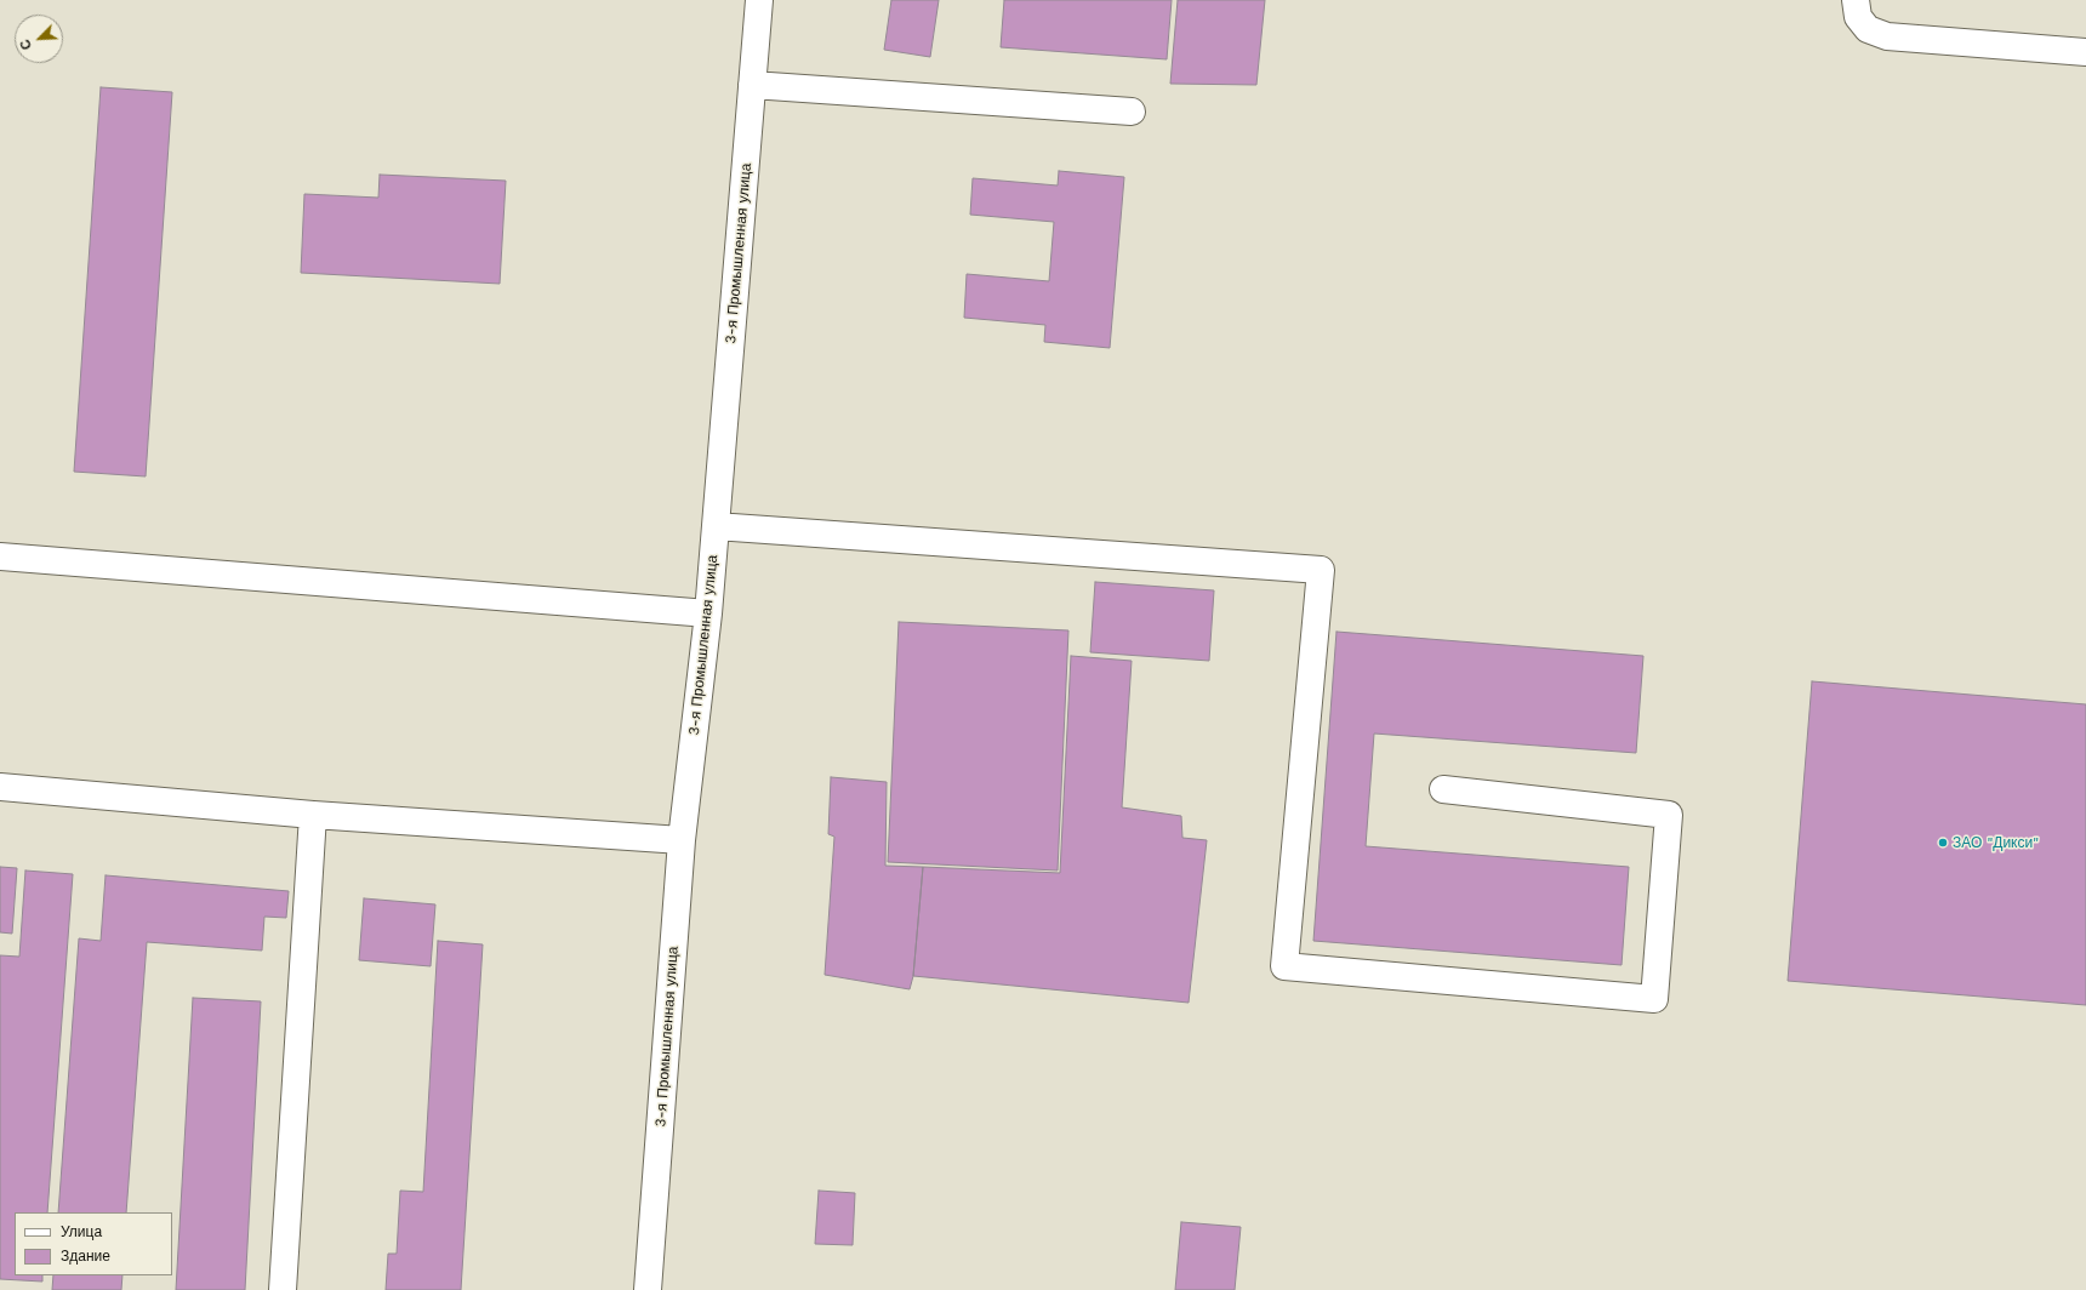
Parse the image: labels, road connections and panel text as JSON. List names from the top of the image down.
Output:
{
  "streets": {
    "street": ["3-я Промышленная улица"]
  },
  "places": ["ЗАО \"Дикси\""],
  "legend": ["Улица", "Здание"],
  "north": "bottom left"
}
